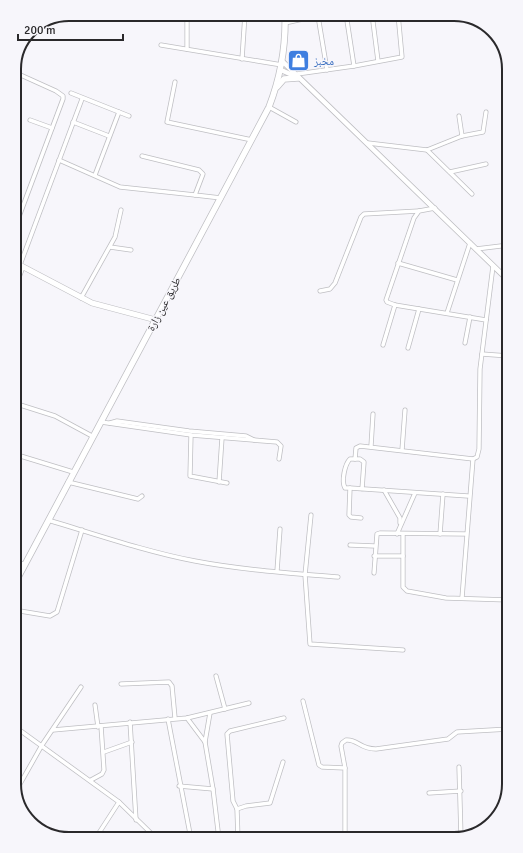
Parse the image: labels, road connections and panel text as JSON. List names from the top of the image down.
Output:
{
  "streets": {
    "main road": ["طريق عين زارة"]
  },
  "places": {
    "shop": ["مخبز"]
  },
  "scale_bar": "200 m"
}
